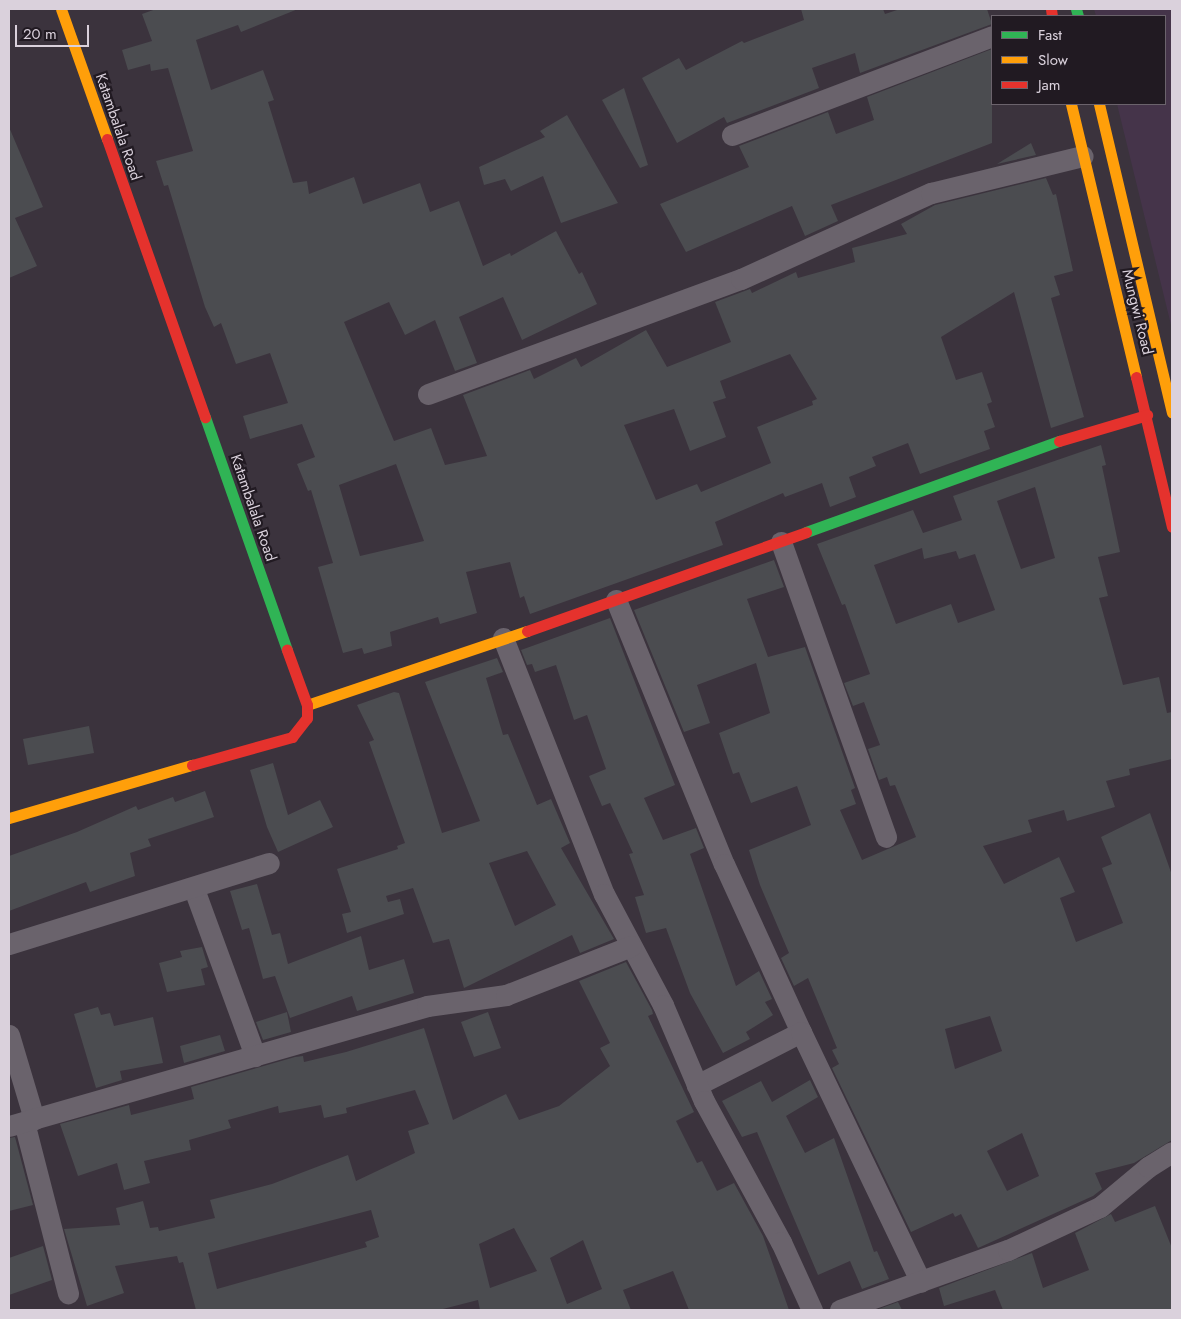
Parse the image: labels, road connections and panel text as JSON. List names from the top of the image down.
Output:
{
  "streets": {
    "street": ["Katambalala Road", "Mungwi Road"]
  },
  "legend": ["Fast", "Slow", "Jam"],
  "scale_bar": "20 m"
}
